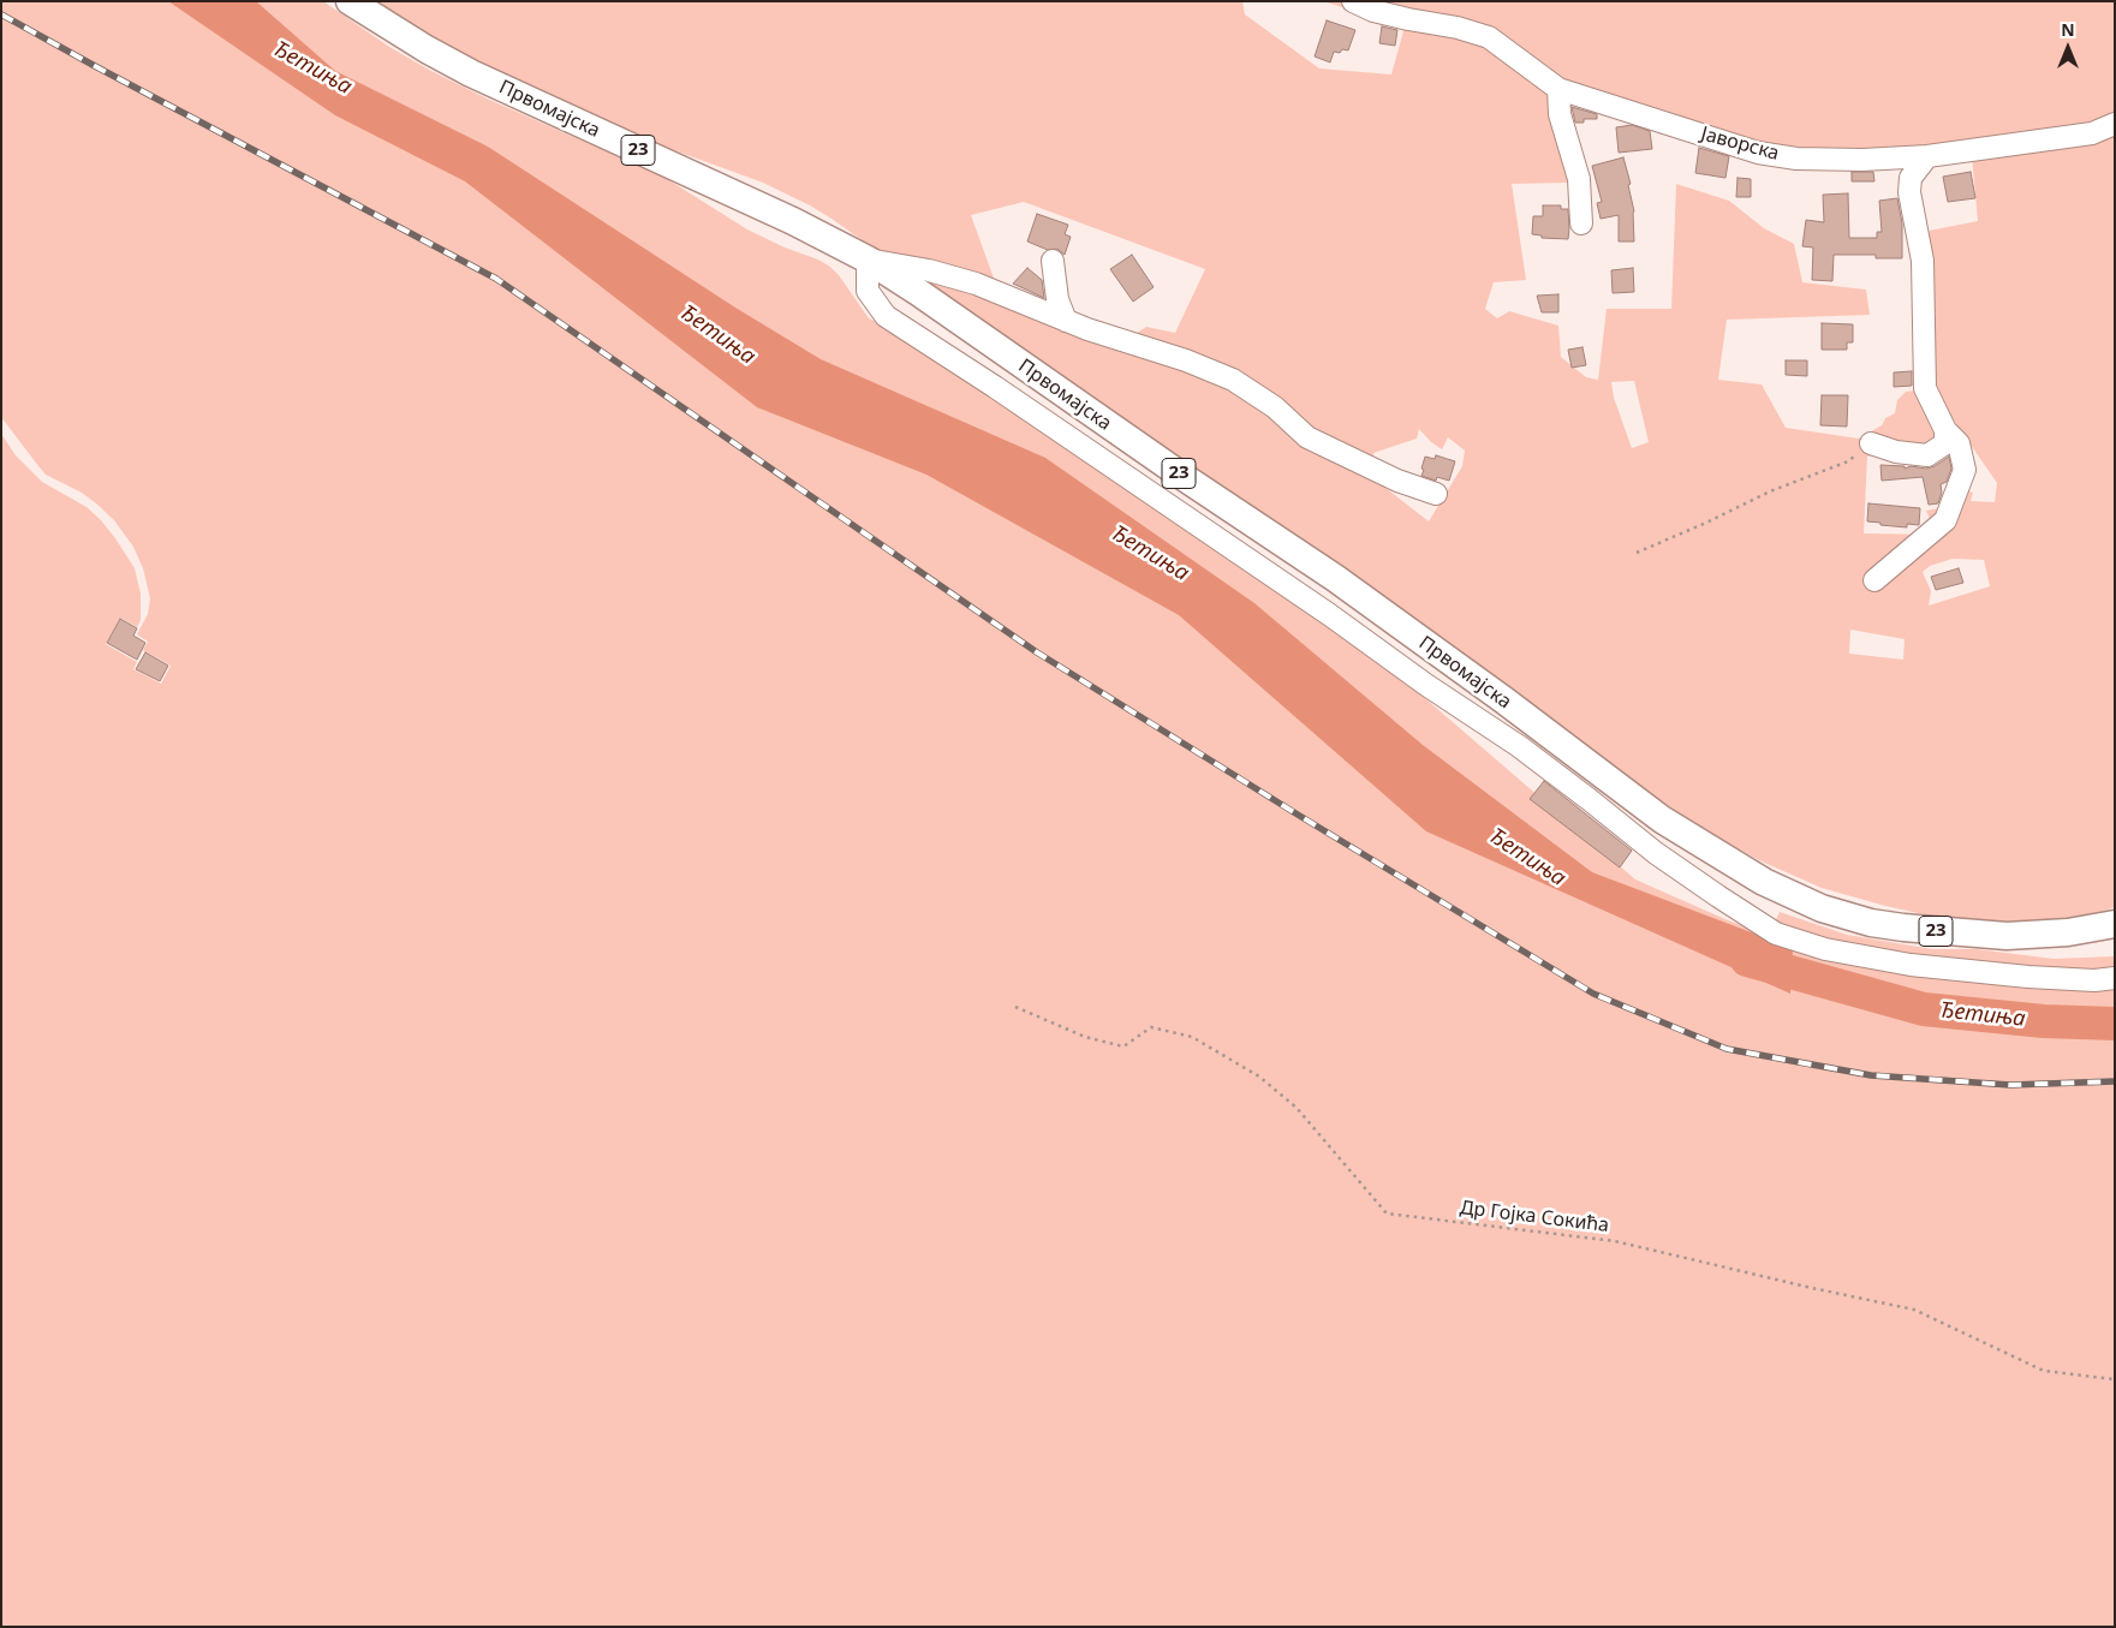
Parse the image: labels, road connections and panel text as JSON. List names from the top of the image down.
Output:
{
  "streets": {
    "main road": ["Првомајска", "23"],
    "street": ["Јаворска"],
    "path": ["Др Гојка Сокића"]
  },
  "water": ["Ђетиња"],
  "north": "top"
}
